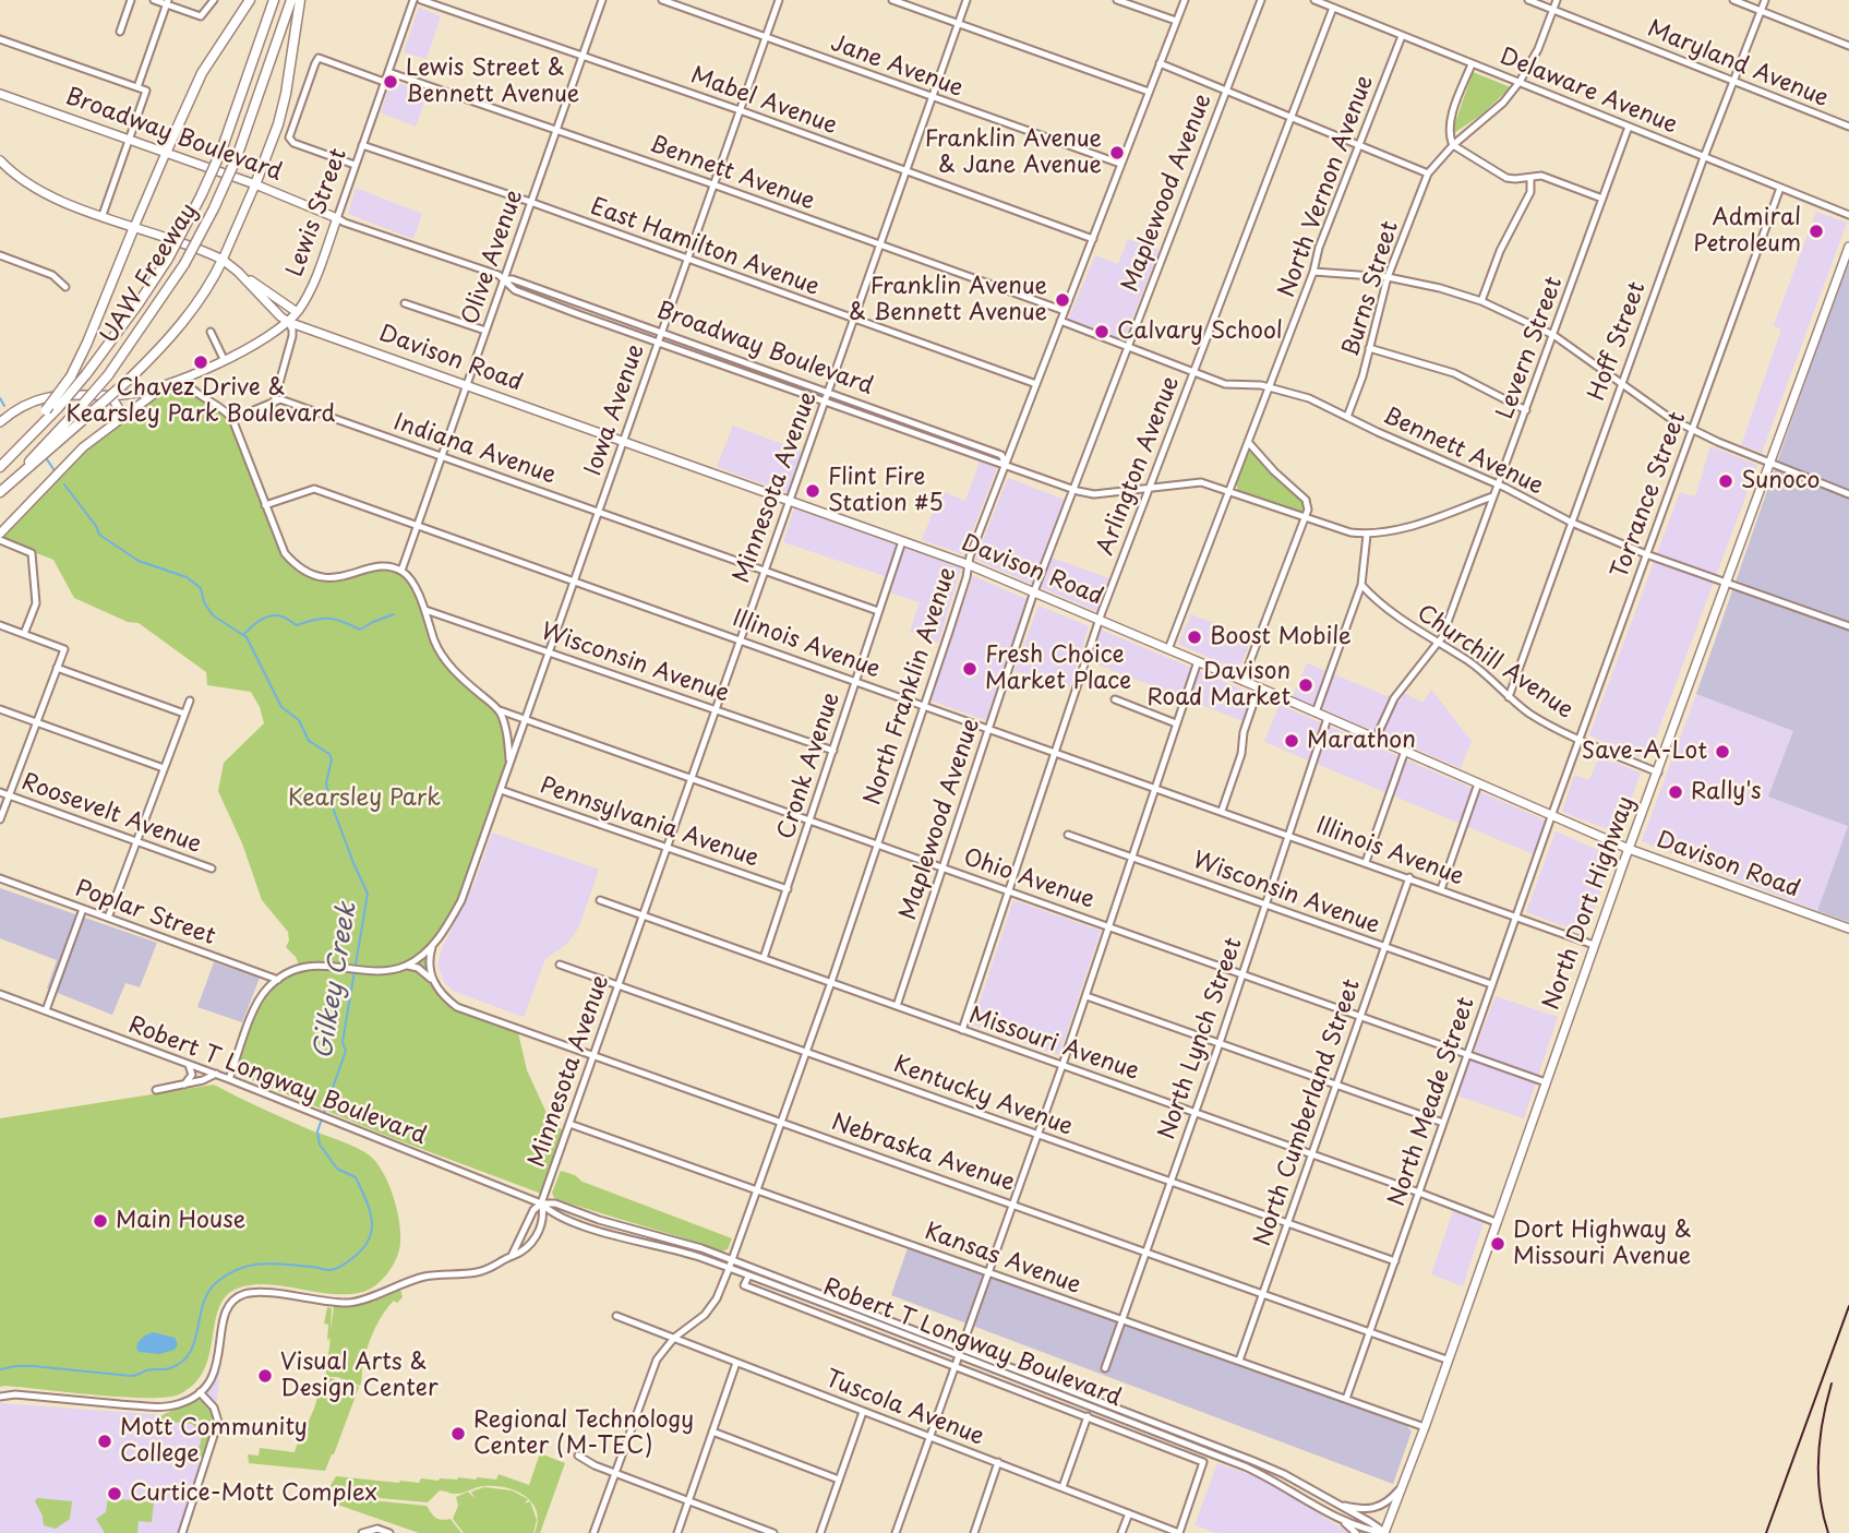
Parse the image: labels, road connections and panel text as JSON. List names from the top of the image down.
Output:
{
  "streets": {
    "highway": ["UAW Freeway"],
    "main road": [
      "Broadway Boulevard",
      "Lewis Street",
      "Davison Road",
      "North Dort Highway"
    ],
    "street": [
      "Maryland Avenue",
      "Jane Avenue",
      "Delaware Avenue",
      "Mabel Avenue",
      "Bennett Avenue",
      "North Vernon Avenue",
      "Maplewood Avenue",
      "East Hamilton Avenue",
      "Olive Avenue",
      "Burns Street",
      "Hoff Street",
      "Levern Street",
      "Iowa Avenue",
      "Indiana Avenue",
      "Arlington Avenue",
      "Minnesota Avenue",
      "Torrance Street",
      "Illinois Avenue",
      "Churchill Avenue",
      "Wisconsin Avenue",
      "North Franklin Avenue",
      "Cronk Avenue",
      "Roosevelt Avenue",
      "Pennsylvania Avenue",
      "Ohio Avenue",
      "Poplar Street",
      "North Lynch Street",
      "Missouri Avenue",
      "Robert T Longway Boulevard",
      "Kentucky Avenue",
      "North Meade Street",
      "North Cumberland Street",
      "Nebraska Avenue",
      "Kansas Avenue",
      "Tuscola Avenue"
    ]
  },
  "crossings": [
    ["Maryland Avenue", "Hoff Street"],
    ["Jane Avenue", "Iowa Avenue"],
    ["Jane Avenue", "Minnesota Avenue"],
    ["Jane Avenue", "North Franklin Avenue"],
    ["Delaware Avenue", "North Vernon Avenue"],
    ["Delaware Avenue", "Hoff Street"],
    ["Delaware Avenue", "Levern Street"],
    ["Delaware Avenue", "Arlington Avenue"],
    ["Delaware Avenue", "Torrance Street"],
    ["Mabel Avenue", "Olive Avenue"],
    ["Mabel Avenue", "Iowa Avenue"],
    ["Mabel Avenue", "Minnesota Avenue"],
    ["Mabel Avenue", "North Franklin Avenue"],
    ["Broadway Boulevard", "North Vernon Avenue"],
    ["Broadway Boulevard", "Maplewood Avenue"],
    ["Broadway Boulevard", "Lewis Street"],
    ["Broadway Boulevard", "Olive Avenue"],
    ["Broadway Boulevard", "Levern Street"],
    ["Broadway Boulevard", "Iowa Avenue"],
    ["Broadway Boulevard", "Arlington Avenue"],
    ["Broadway Boulevard", "Minnesota Avenue"],
    ["Broadway Boulevard", "North Franklin Avenue"],
    ["Bennett Avenue", "North Vernon Avenue"],
    ["Bennett Avenue", "Maplewood Avenue"],
    ["Bennett Avenue", "Lewis Street"],
    ["Bennett Avenue", "Olive Avenue"],
    ["Bennett Avenue", "Burns Street"],
    ["Bennett Avenue", "Hoff Street"],
    ["Bennett Avenue", "Levern Street"],
    ["Bennett Avenue", "Iowa Avenue"],
    ["Bennett Avenue", "Arlington Avenue"],
    ["Bennett Avenue", "Minnesota Avenue"],
    ["Bennett Avenue", "Torrance Street"],
    ["Bennett Avenue", "North Franklin Avenue"],
    ["Bennett Avenue", "North Dort Highway"],
    ["North Vernon Avenue", "Davison Road"],
    ["Maplewood Avenue", "Davison Road"],
    ["Maplewood Avenue", "Illinois Avenue"],
    ["Maplewood Avenue", "Ohio Avenue"],
    ["Maplewood Avenue", "Missouri Avenue"],
    ["Lewis Street", "East Hamilton Avenue"],
    ["Lewis Street", "Davison Road"],
    ["East Hamilton Avenue", "Olive Avenue"],
    ["East Hamilton Avenue", "Iowa Avenue"],
    ["East Hamilton Avenue", "Minnesota Avenue"],
    ["East Hamilton Avenue", "North Franklin Avenue"],
    ["Olive Avenue", "Davison Road"],
    ["Olive Avenue", "Indiana Avenue"],
    ["Olive Avenue", "Illinois Avenue"],
    ["Hoff Street", "Churchill Avenue"],
    ["Levern Street", "Davison Road"],
    ["Levern Street", "Churchill Avenue"],
    ["Davison Road", "Iowa Avenue"],
    ["Davison Road", "Arlington Avenue"],
    ["Davison Road", "Minnesota Avenue"],
    ["Davison Road", "Torrance Street"],
    ["Davison Road", "North Franklin Avenue"],
    ["Davison Road", "Cronk Avenue"],
    ["Davison Road", "North Dort Highway"],
    ["Davison Road", "North Lynch Street"],
    ["Davison Road", "North Meade Street"],
    ["Iowa Avenue", "Indiana Avenue"],
    ["Iowa Avenue", "Illinois Avenue"],
    ["Iowa Avenue", "Wisconsin Avenue"],
    ["Iowa Avenue", "Pennsylvania Avenue"],
    ["Iowa Avenue", "Ohio Avenue"],
    ["Iowa Avenue", "Nebraska Avenue"],
    ["Indiana Avenue", "Minnesota Avenue"],
    ["Indiana Avenue", "Cronk Avenue"],
    ["Arlington Avenue", "Illinois Avenue"],
    ["Arlington Avenue", "Ohio Avenue"],
    ["Arlington Avenue", "Missouri Avenue"],
    ["Minnesota Avenue", "Illinois Avenue"],
    ["Minnesota Avenue", "Wisconsin Avenue"],
    ["Minnesota Avenue", "Pennsylvania Avenue"],
    ["Minnesota Avenue", "Ohio Avenue"],
    ["Minnesota Avenue", "Missouri Avenue"],
    ["Minnesota Avenue", "Robert T Longway Boulevard"],
    ["Minnesota Avenue", "Kentucky Avenue"],
    ["Minnesota Avenue", "Nebraska Avenue"],
    ["Minnesota Avenue", "Kansas Avenue"],
    ["Torrance Street", "Churchill Avenue"],
    ["Torrance Street", "North Meade Street"],
    ["Illinois Avenue", "North Franklin Avenue"],
    ["Illinois Avenue", "Cronk Avenue"],
    ["Illinois Avenue", "North Dort Highway"],
    ["Illinois Avenue", "North Lynch Street"],
    ["Illinois Avenue", "North Meade Street"],
    ["Illinois Avenue", "North Cumberland Street"],
    ["Churchill Avenue", "North Dort Highway"],
    ["Wisconsin Avenue", "Cronk Avenue"],
    ["Wisconsin Avenue", "North Lynch Street"],
    ["Wisconsin Avenue", "North Meade Street"],
    ["Wisconsin Avenue", "North Cumberland Street"],
    ["North Franklin Avenue", "Ohio Avenue"],
    ["North Franklin Avenue", "Missouri Avenue"],
    ["North Franklin Avenue", "Robert T Longway Boulevard"],
    ["North Franklin Avenue", "Kentucky Avenue"],
    ["North Franklin Avenue", "Nebraska Avenue"],
    ["North Franklin Avenue", "Kansas Avenue"],
    ["North Franklin Avenue", "Tuscola Avenue"],
    ["Cronk Avenue", "Pennsylvania Avenue"],
    ["Cronk Avenue", "Ohio Avenue"],
    ["Cronk Avenue", "Missouri Avenue"],
    ["Ohio Avenue", "North Dort Highway"],
    ["Ohio Avenue", "North Lynch Street"],
    ["Ohio Avenue", "North Meade Street"],
    ["Ohio Avenue", "North Cumberland Street"],
    ["North Dort Highway", "Missouri Avenue"],
    ["North Dort Highway", "Robert T Longway Boulevard"],
    ["North Dort Highway", "Nebraska Avenue"],
    ["North Dort Highway", "Kansas Avenue"],
    ["North Lynch Street", "Missouri Avenue"],
    ["North Lynch Street", "Kentucky Avenue"],
    ["North Lynch Street", "Nebraska Avenue"],
    ["North Lynch Street", "Kansas Avenue"],
    ["Missouri Avenue", "North Meade Street"],
    ["Missouri Avenue", "North Cumberland Street"],
    ["Kentucky Avenue", "North Meade Street"],
    ["Kentucky Avenue", "North Cumberland Street"],
    ["North Meade Street", "Nebraska Avenue"],
    ["North Meade Street", "Kansas Avenue"],
    ["North Cumberland Street", "Nebraska Avenue"],
    ["North Cumberland Street", "Kansas Avenue"]
  ],
  "water": ["Gilkey Creek"],
  "parks": ["Kearsley Park"],
  "places": [
    "Lewis Street & Bennett Avenue",
    "Franklin Avenue & Jane Avenue",
    "Admiral Petroleum",
    "Franklin Avenue & Bennett Avenue",
    "Calvary School",
    "Chavez Drive & Kearsley Park Boulevard",
    "Sunoco",
    "Flint Fire Station #5",
    "Boost Mobile",
    "Fresh Choice Market Place",
    "Davison Road Market",
    "Marathon",
    "Save-A-Lot",
    "Rally's",
    "Main House",
    "Dort Highway & Missouri Avenue",
    "Visual Arts & Design Center",
    "Regional Technology Center (M-TEC)",
    "Mott Community College",
    "Curtice-Mott Complex"
  ]
}
